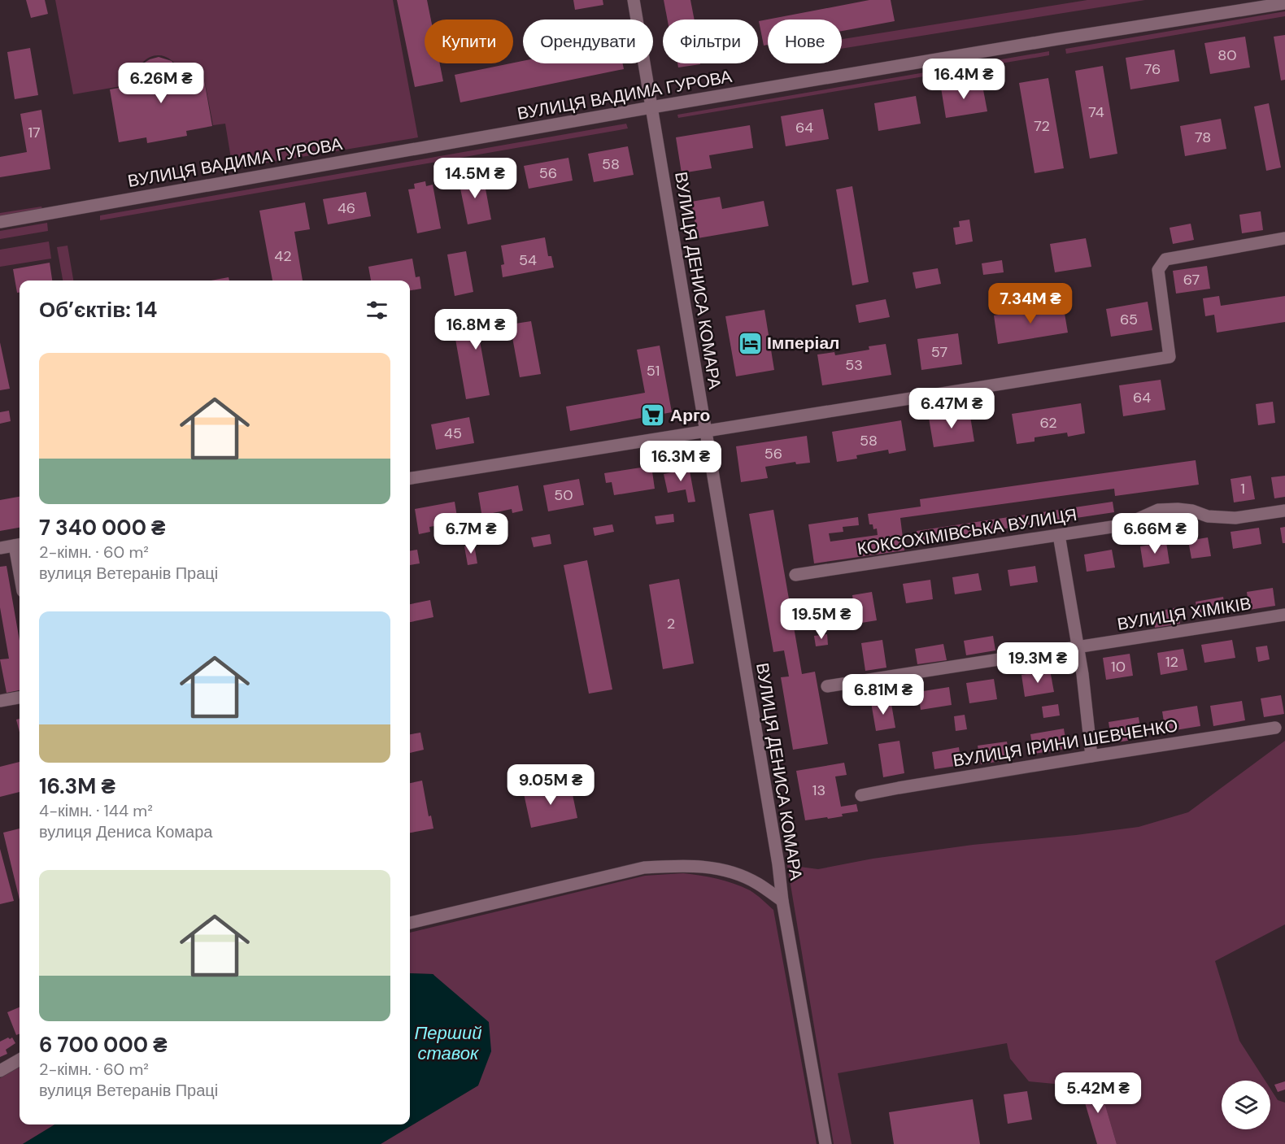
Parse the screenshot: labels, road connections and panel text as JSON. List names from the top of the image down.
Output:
{
  "streets": {
    "street": [
      "ВУЛИЦЯ ВАДИМА ГУРОВА",
      "ВУЛИЦЯ ДЕНИСА КОМАРА",
      "КОКСОХІМІВСЬКА ВУЛИЦЯ",
      "ВУЛИЦЯ ХІМІКІВ",
      "ВУЛИЦЯ ІРИНИ ШЕВЧЕНКО"
    ]
  },
  "crossings": [
    ["ВУЛИЦЯ ВАДИМА ГУРОВА", "ВУЛИЦЯ ДЕНИСА КОМАРА"]
  ],
  "water": ["Перший ставок"],
  "places": {
    "hotel": ["Імперіал"],
    "supermarket": ["Арго"]
  },
  "house_numbers": [
    "80",
    "76",
    "74",
    "72",
    "64",
    "17",
    "78",
    "58",
    "56",
    "46",
    "42",
    "54",
    "67",
    "65",
    "57",
    "53",
    "51",
    "64",
    "62",
    "45",
    "58",
    "56",
    "1",
    "50",
    "2",
    "12",
    "10",
    "13"
  ],
  "page": {
    "chip": [
      "Купити",
      "Орендувати",
      "Фільтри",
      "Нове"
    ],
    "price": [
      "16.4M ₴",
      "6.26M ₴",
      "14.5M ₴",
      "7.34M ₴",
      "16.8M ₴",
      "6.47M ₴",
      "16.3M ₴",
      "6.7M ₴",
      "6.66M ₴",
      "19.5M ₴",
      "19.3M ₴",
      "6.81M ₴",
      "9.05M ₴",
      "5.42M ₴"
    ],
    "heading": "Об’єктів: 14",
    "list": [
      {
        "name": "7 340 000 ₴",
        "note": "2-кімн. · 60 m² · вулиця Ветеранів Праці"
      },
      {
        "name": "16.3M ₴",
        "note": "4-кімн. · 144 m² · вулиця Дениса Комара"
      },
      {
        "name": "6 700 000 ₴",
        "note": "2-кімн. · 60 m² · вулиця Ветеранів Праці"
      }
    ]
  }
}
